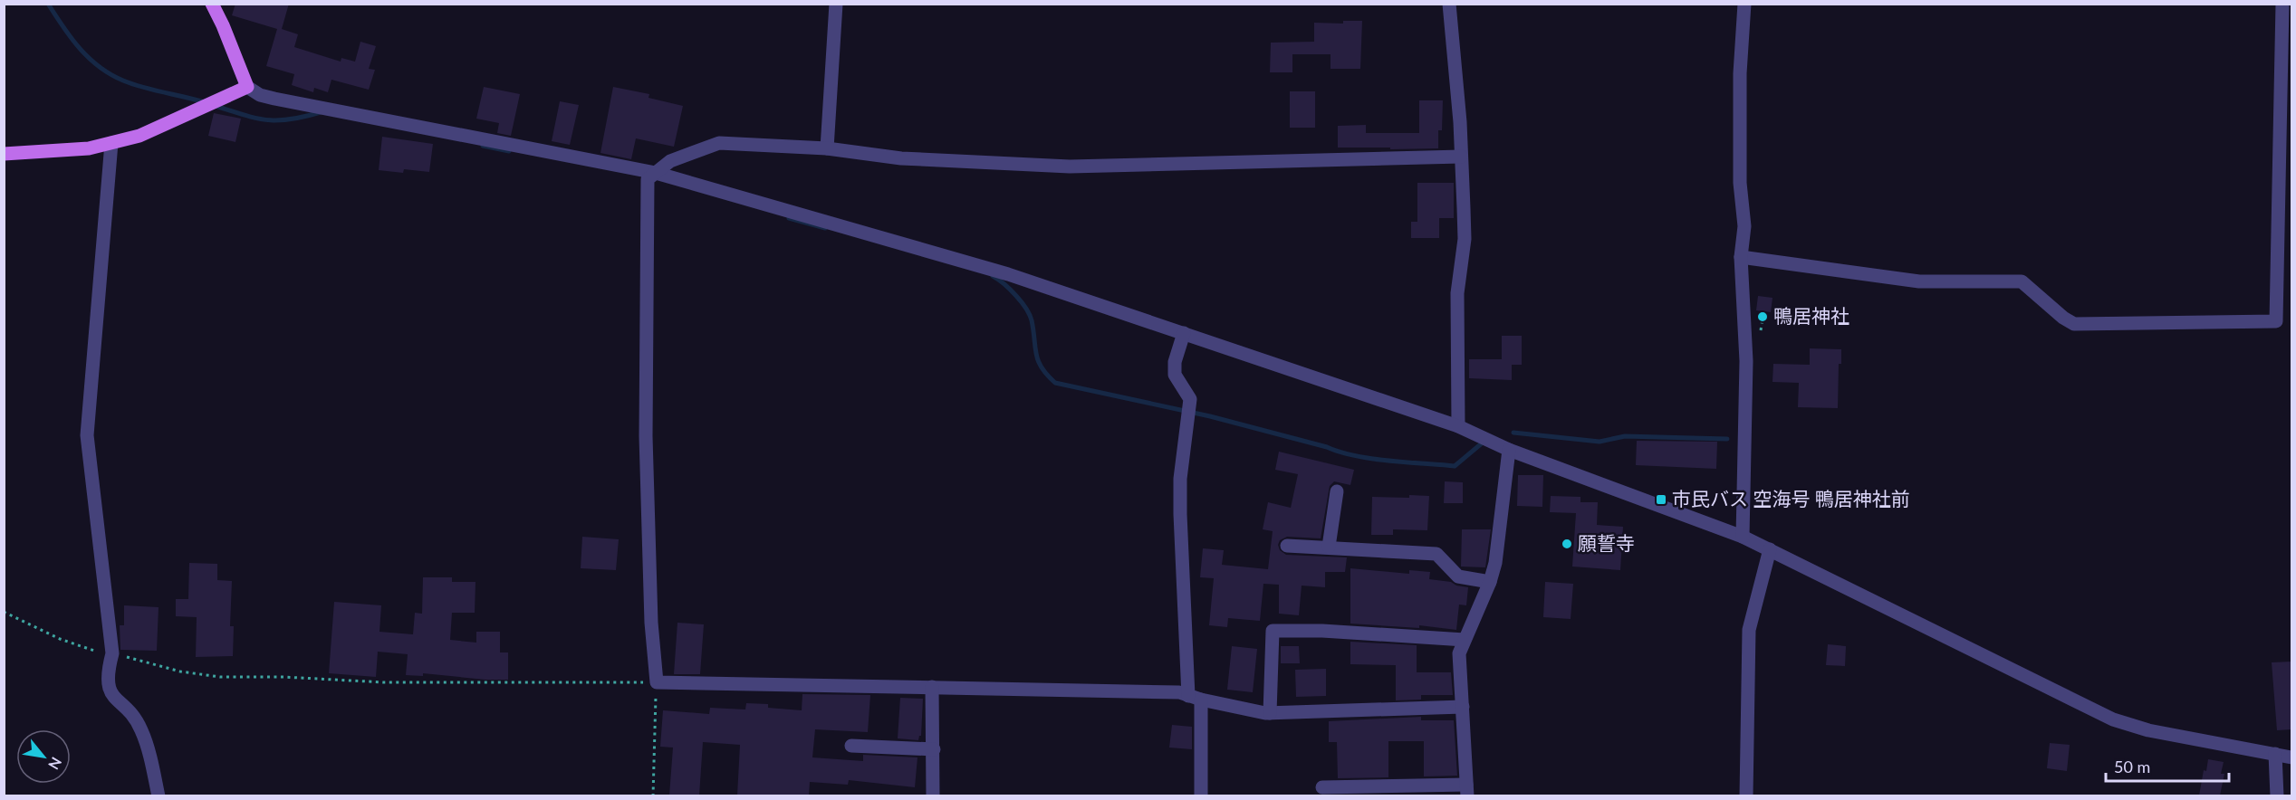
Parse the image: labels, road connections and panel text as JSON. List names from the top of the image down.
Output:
{
  "places": {
    "other": ["鴨居神社", "願誓寺"],
    "transit": ["市民バス 空海号 鴨居神社前"]
  },
  "scale_bar": "50 m",
  "north": "bottom right"
}
